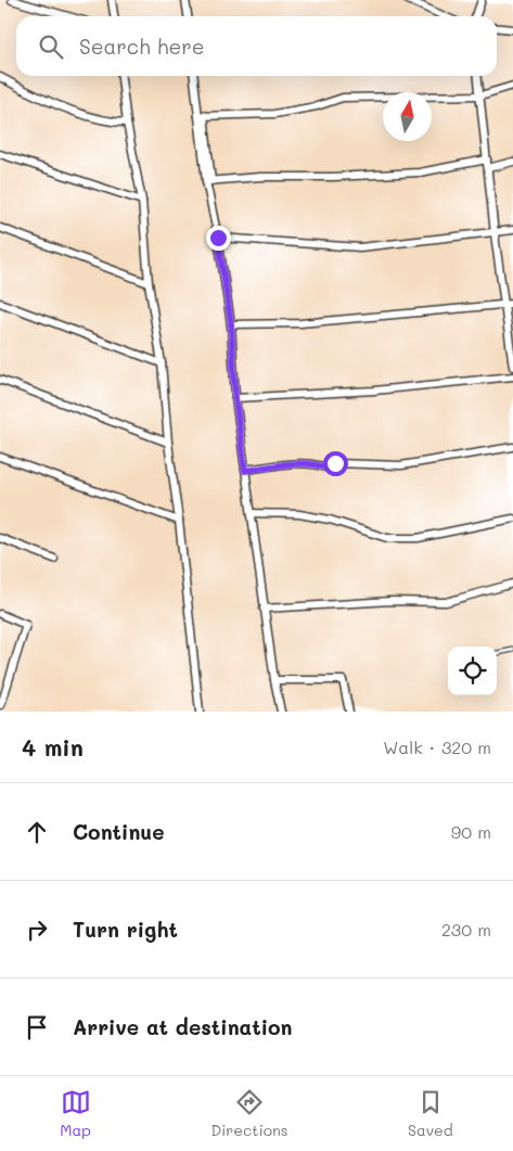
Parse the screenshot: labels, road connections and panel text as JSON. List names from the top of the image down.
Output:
{
  "north": "top",
  "page": {
    "search": "Search here",
    "heading": ["4 min", "Walk · 320 m"],
    "list": [
      ["Continue", "90 m"],
      ["Turn right", "230 m"],
      "Arrive at destination"
    ],
    "nav": ["Map", "Directions", "Saved"]
  }
}
